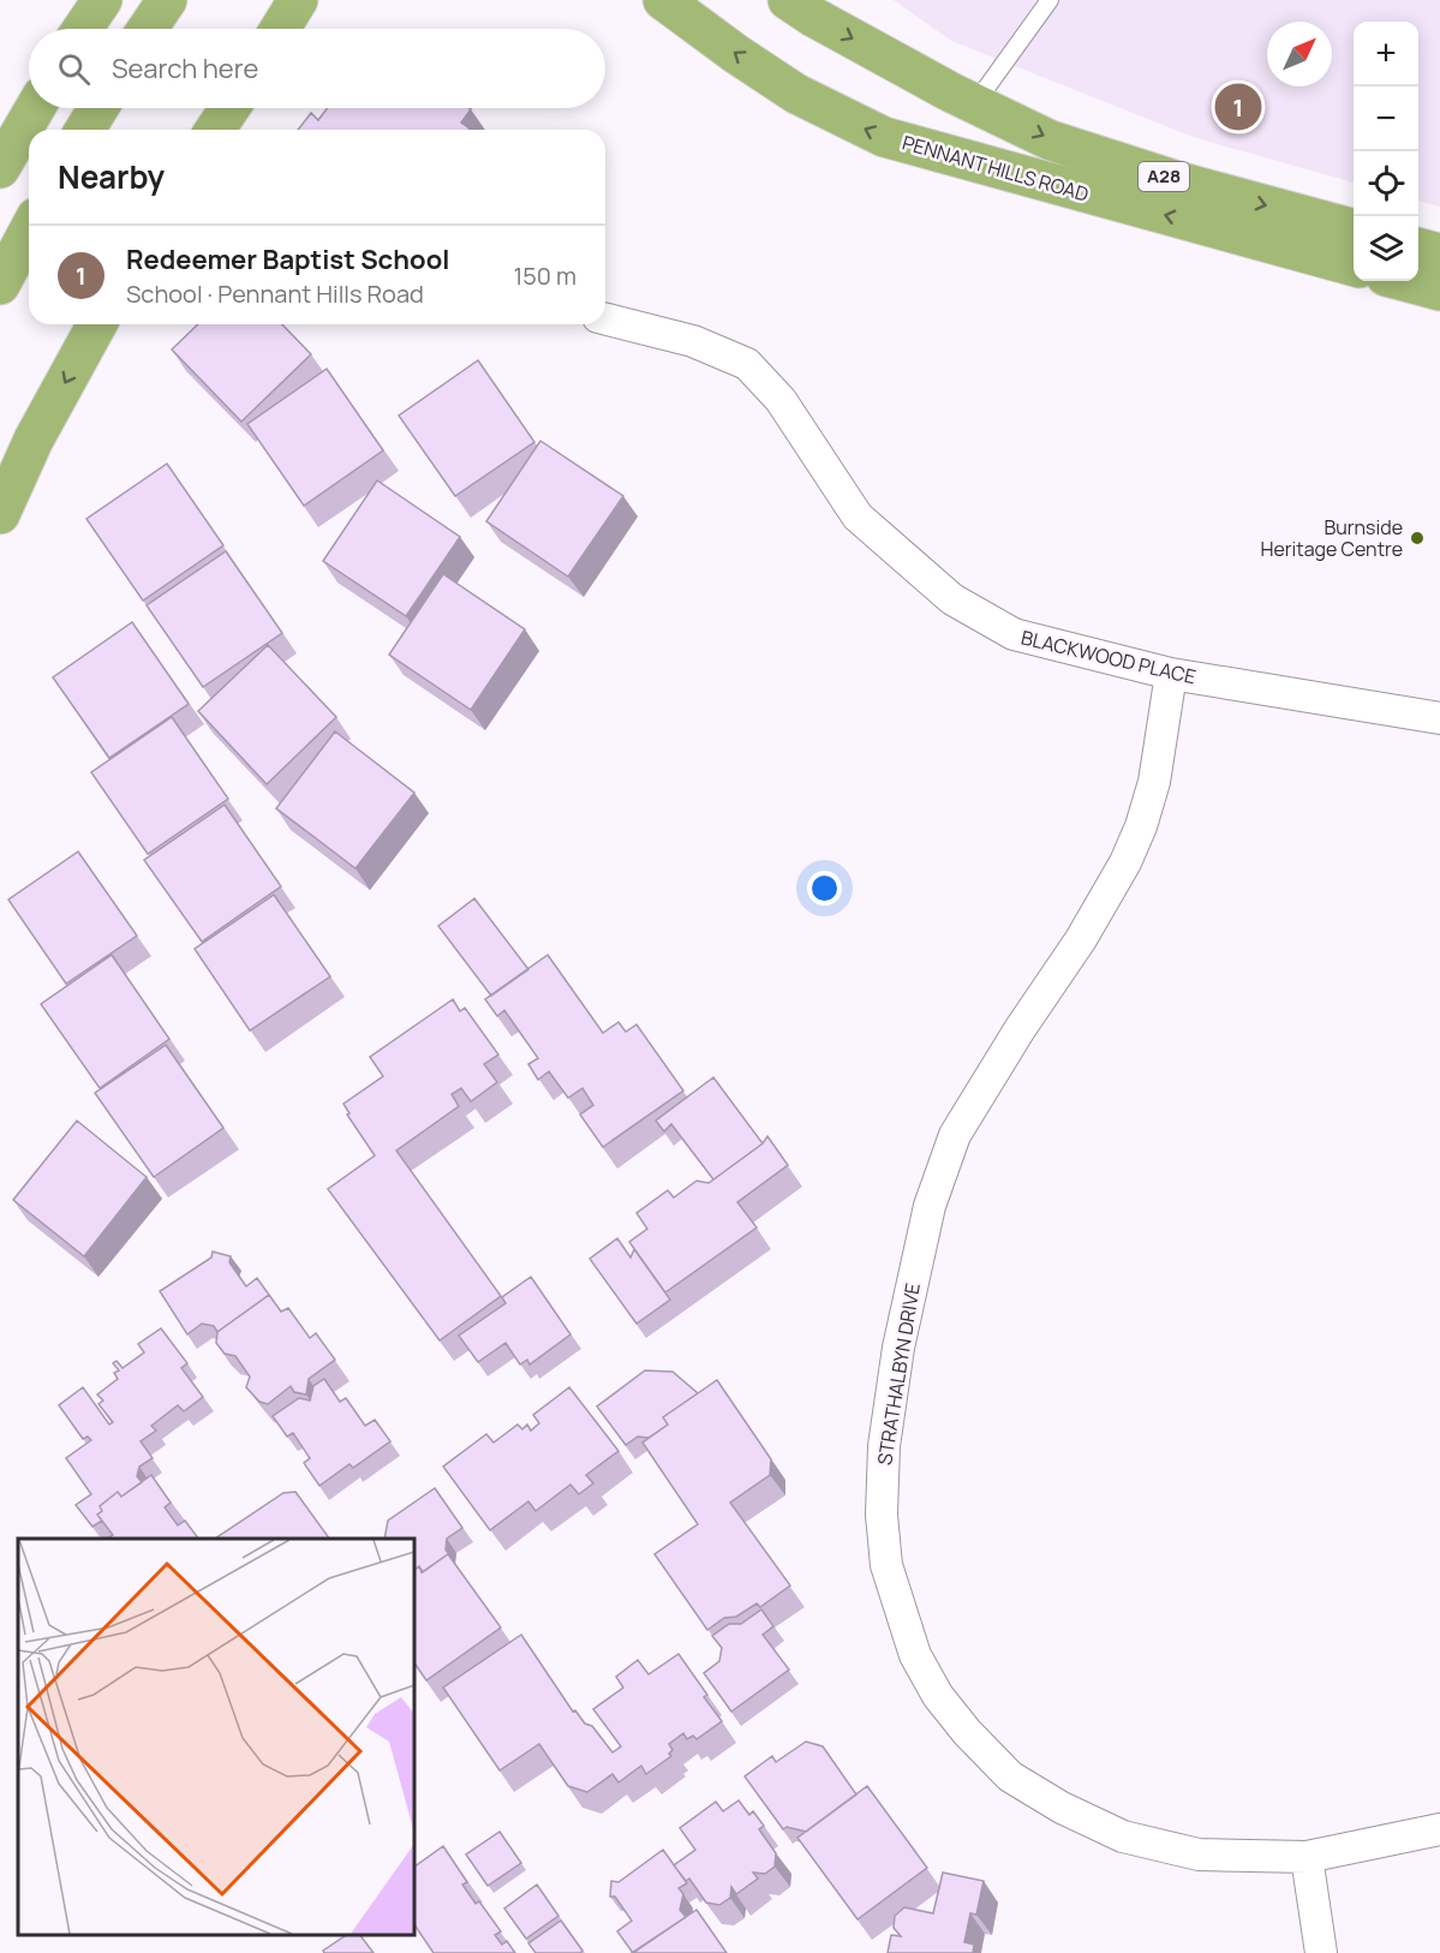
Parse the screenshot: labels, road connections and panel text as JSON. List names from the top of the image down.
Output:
{
  "streets": {
    "highway": ["PENNANT HILLS ROAD", "A28"],
    "street": ["BLACKWOOD PLACE", "STRATHALBYN DRIVE"]
  },
  "crossings": [
    ["BLACKWOOD PLACE", "STRATHALBYN DRIVE"]
  ],
  "places": ["Burnside Heritage Centre"],
  "north": "top right",
  "page": {
    "map_buttons": ["+", "−"],
    "search": "Search here",
    "pins": "1",
    "heading": "Nearby",
    "list": [
      {
        "mark": "1",
        "name": "Redeemer Baptist School",
        "note": "School · Pennant Hills Road",
        "value": "150 m"
      }
    ]
  }
}
